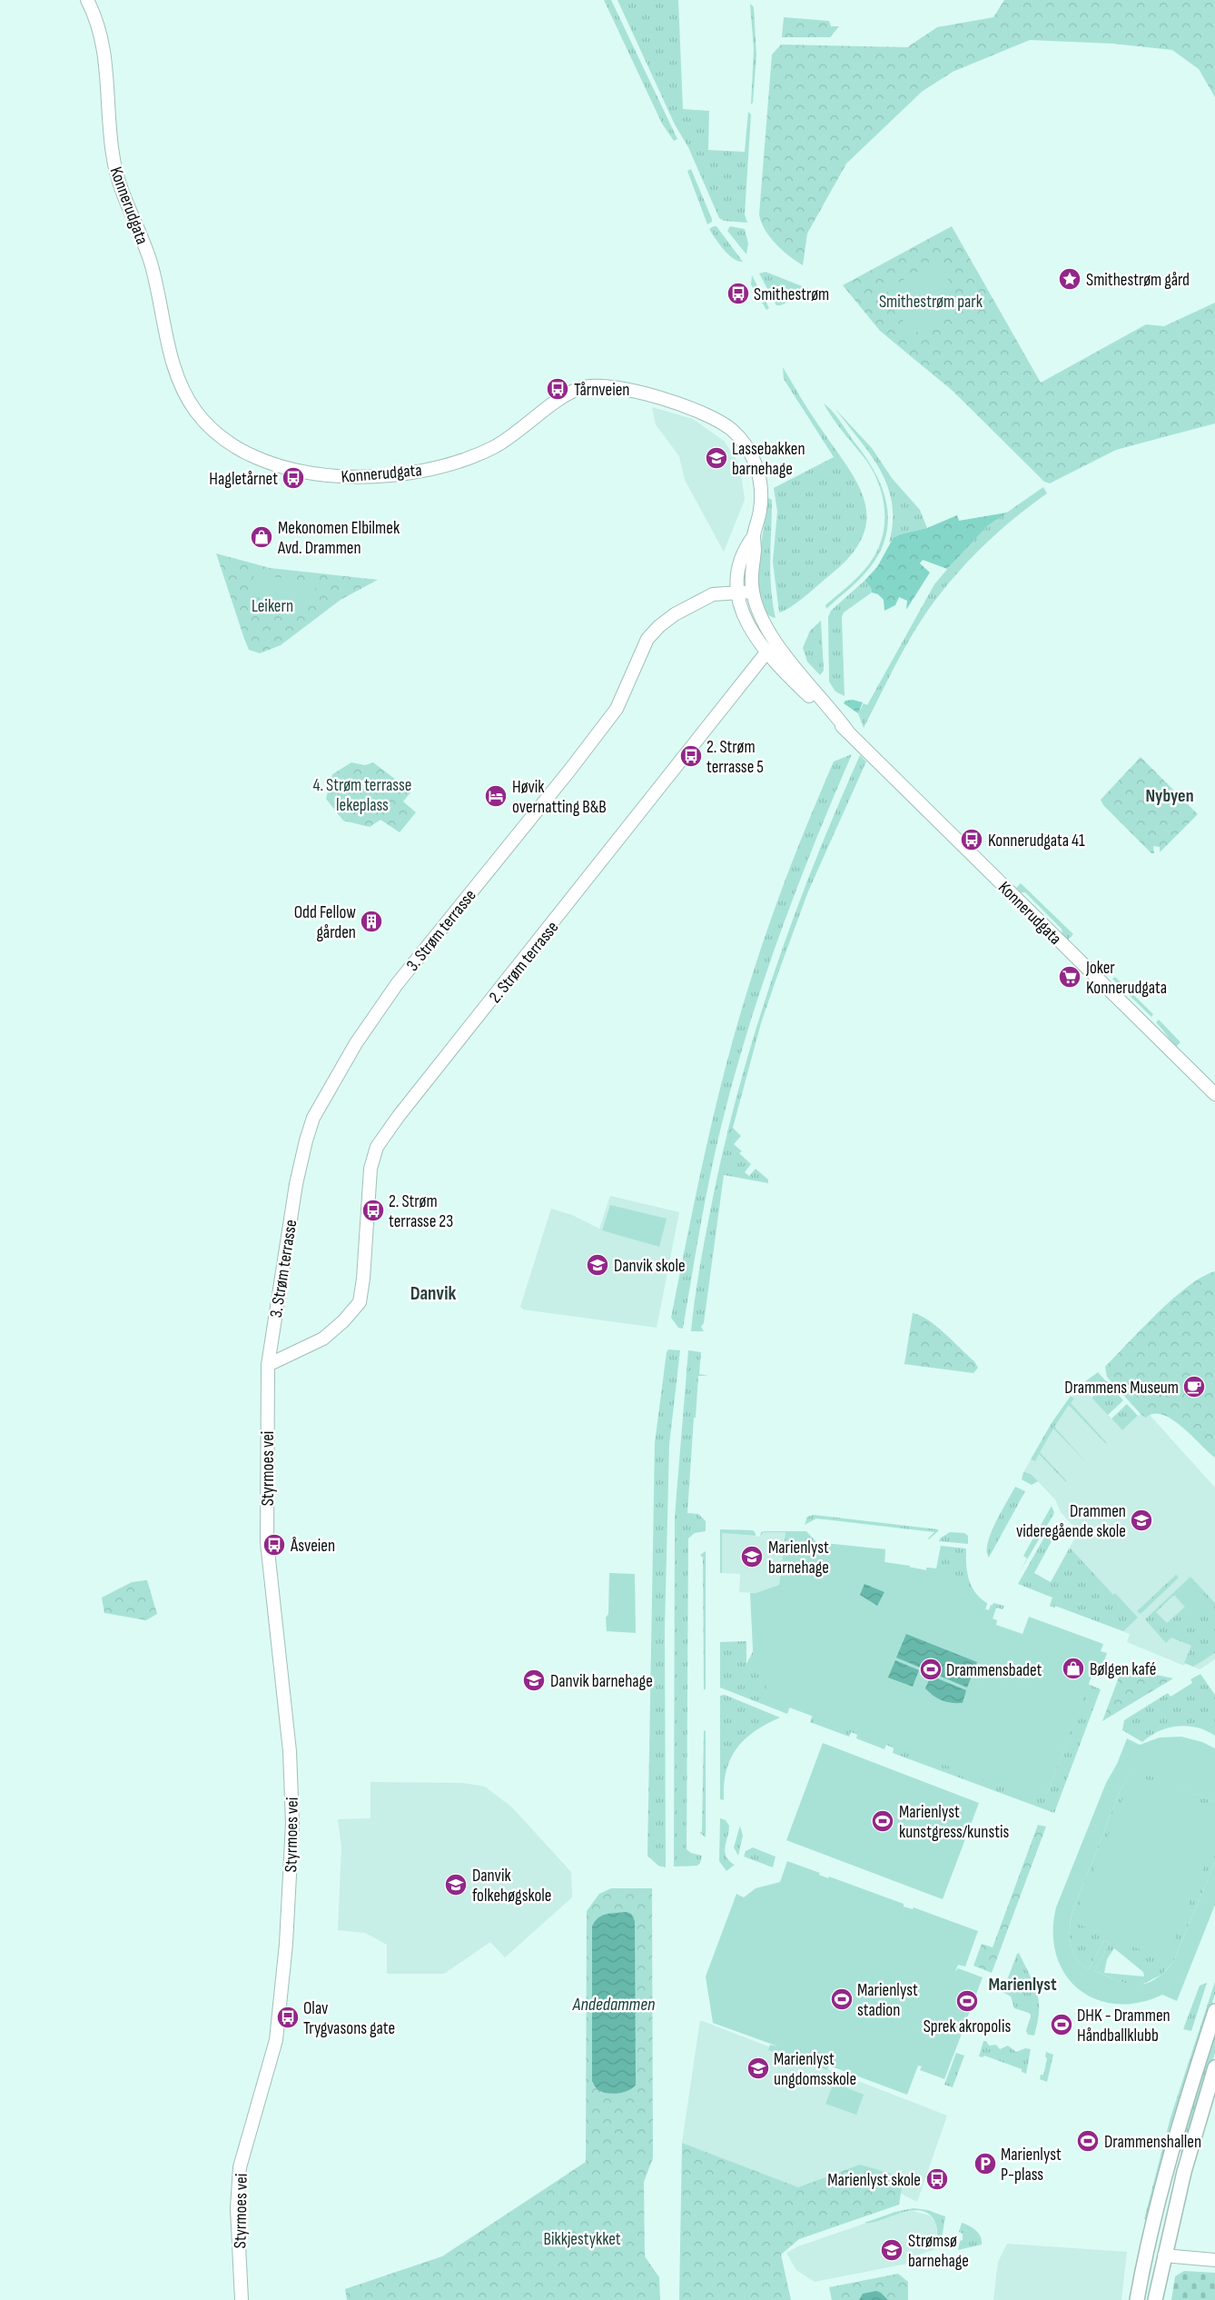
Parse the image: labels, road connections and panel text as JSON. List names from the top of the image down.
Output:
{
  "streets": {
    "main road": [
      "Konnerudgata",
      "3. Strøm terrasse",
      "2. Strøm terrasse",
      "Styrmoes vei"
    ]
  },
  "crossings": [
    ["Konnerudgata", "3. Strøm terrasse"],
    ["Konnerudgata", "2. Strøm terrasse"],
    ["3. Strøm terrasse", "2. Strøm terrasse"],
    ["3. Strøm terrasse", "Styrmoes vei"],
    ["2. Strøm terrasse", "Styrmoes vei"]
  ],
  "districts": ["Nybyen", "Danvik", "Marienlyst"],
  "water": ["Andedammen"],
  "parks": [
    "Smithestrøm park",
    "Leikern",
    "4. Strøm terrasse lekeplass",
    "Bikkjestykket"
  ],
  "places": {
    "place": ["Smithestrøm gård"],
    "bus stop": [
      "Smithestrøm",
      "Tårnveien",
      "Hagletårnet",
      "2. Strøm terrasse 5",
      "Konnerudgata 41",
      "2. Strøm terrasse 23",
      "Åsveien",
      "Olav Trygvasons gate",
      "Marienlyst skole"
    ],
    "school or university": [
      "Lassebakken barnehage",
      "Danvik skole",
      "Drammen videregående skole",
      "Marienlyst barnehage",
      "Danvik barnehage",
      "Danvik folkehøgskole",
      "Marienlyst ungdomsskole",
      "Strømsø barnehage"
    ],
    "shop": ["Mekonomen Elbilmek Avd. Drammen", "Bølgen kafé"],
    "hotel": ["Høvik overnatting B&B"],
    "building": ["Odd Fellow gården"],
    "supermarket": ["Joker Konnerudgata"],
    "cafe": ["Drammens Museum"],
    "sports": [
      "Drammensbadet",
      "Marienlyst kunstgress/kunstis",
      "Marienlyst stadion",
      "Sprek akropolis",
      "DHK - Drammen Håndballklubb",
      "Drammenshallen"
    ],
    "parking": ["Marienlyst P-plass"]
  }
}
